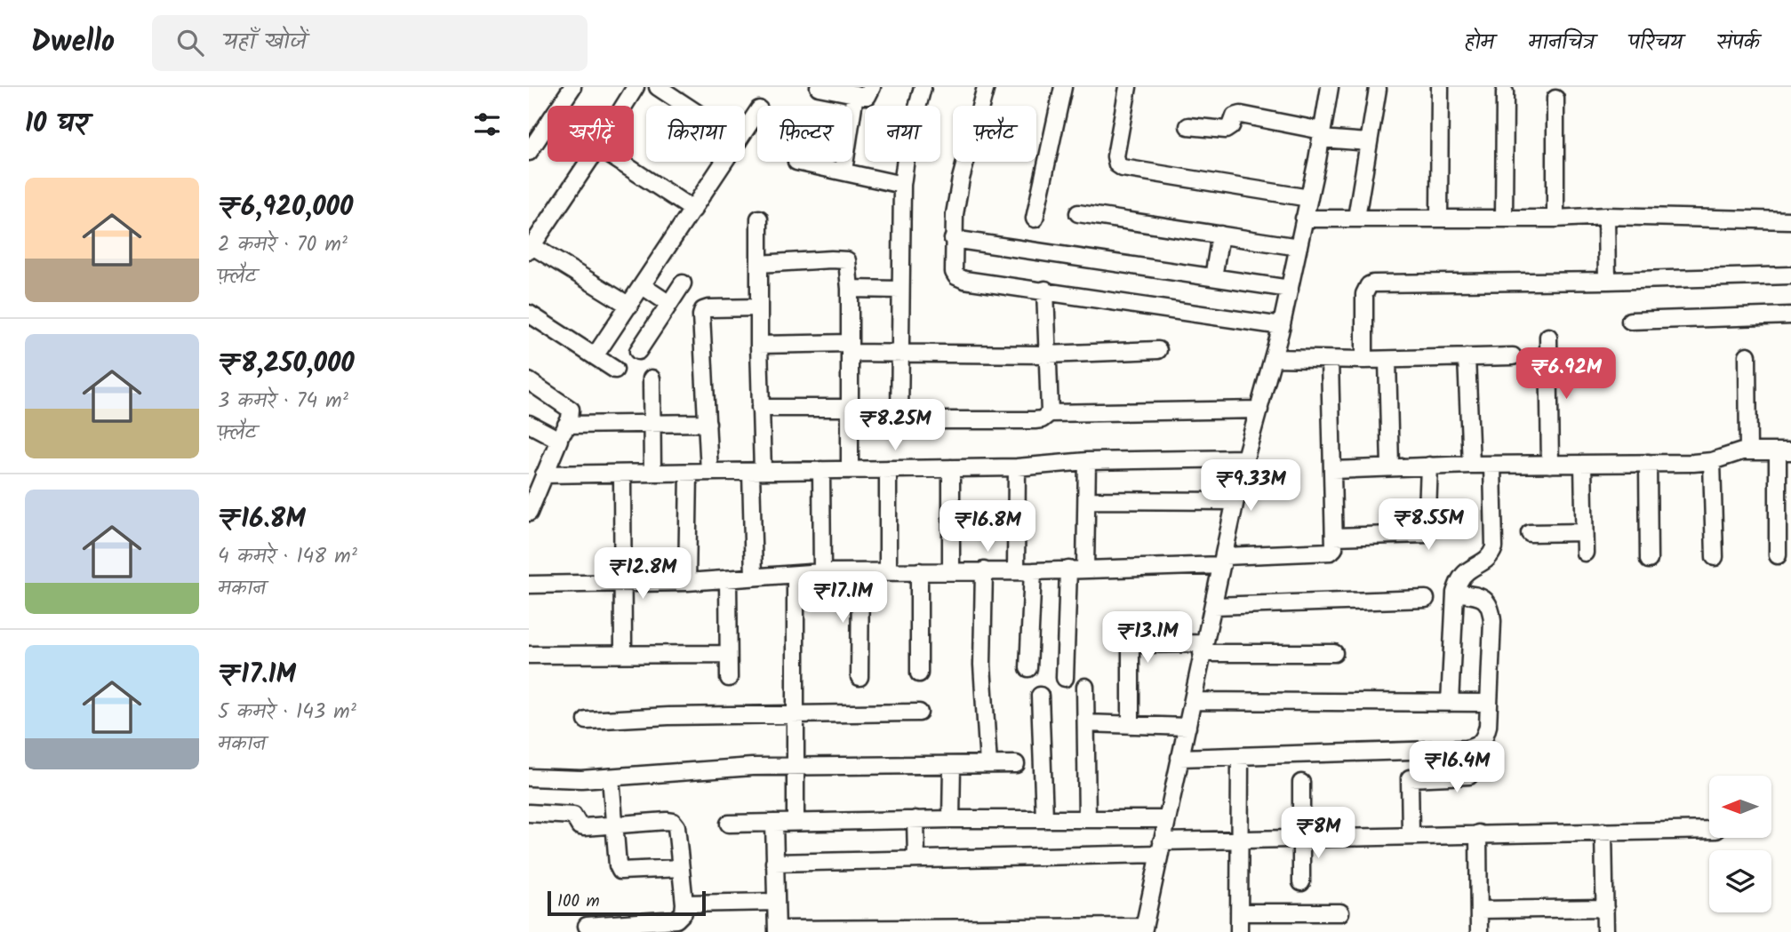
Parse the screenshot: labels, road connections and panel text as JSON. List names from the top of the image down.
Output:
{
  "scale_bar": "100 m",
  "north": "left",
  "page": {
    "header": "Dwello",
    "search": "यहाँ खोजें",
    "nav": [
      "होम",
      "मानचित्र",
      "परिचय",
      "संपर्क"
    ],
    "heading": "10 घर",
    "chip": [
      "खरीदें",
      "किराया",
      "फ़िल्टर",
      "नया",
      "फ़्लैट"
    ],
    "list": [
      {
        "name": "₹6,920,000",
        "note": "2 कमरे · 70 m² · फ़्लैट"
      },
      {
        "name": "₹8,250,000",
        "note": "3 कमरे · 74 m² · फ़्लैट"
      },
      {
        "name": "₹16.8M",
        "note": "4 कमरे · 148 m² · मकान"
      },
      {
        "name": "₹17.1M",
        "note": "5 कमरे · 143 m² · मकान"
      }
    ],
    "price": [
      "₹6.92M",
      "₹8.25M",
      "₹9.33M",
      "₹8.55M",
      "₹16.8M",
      "₹12.8M",
      "₹17.1M",
      "₹13.1M",
      "₹16.4M",
      "₹8M"
    ],
    "scale": "100 m"
  }
}
